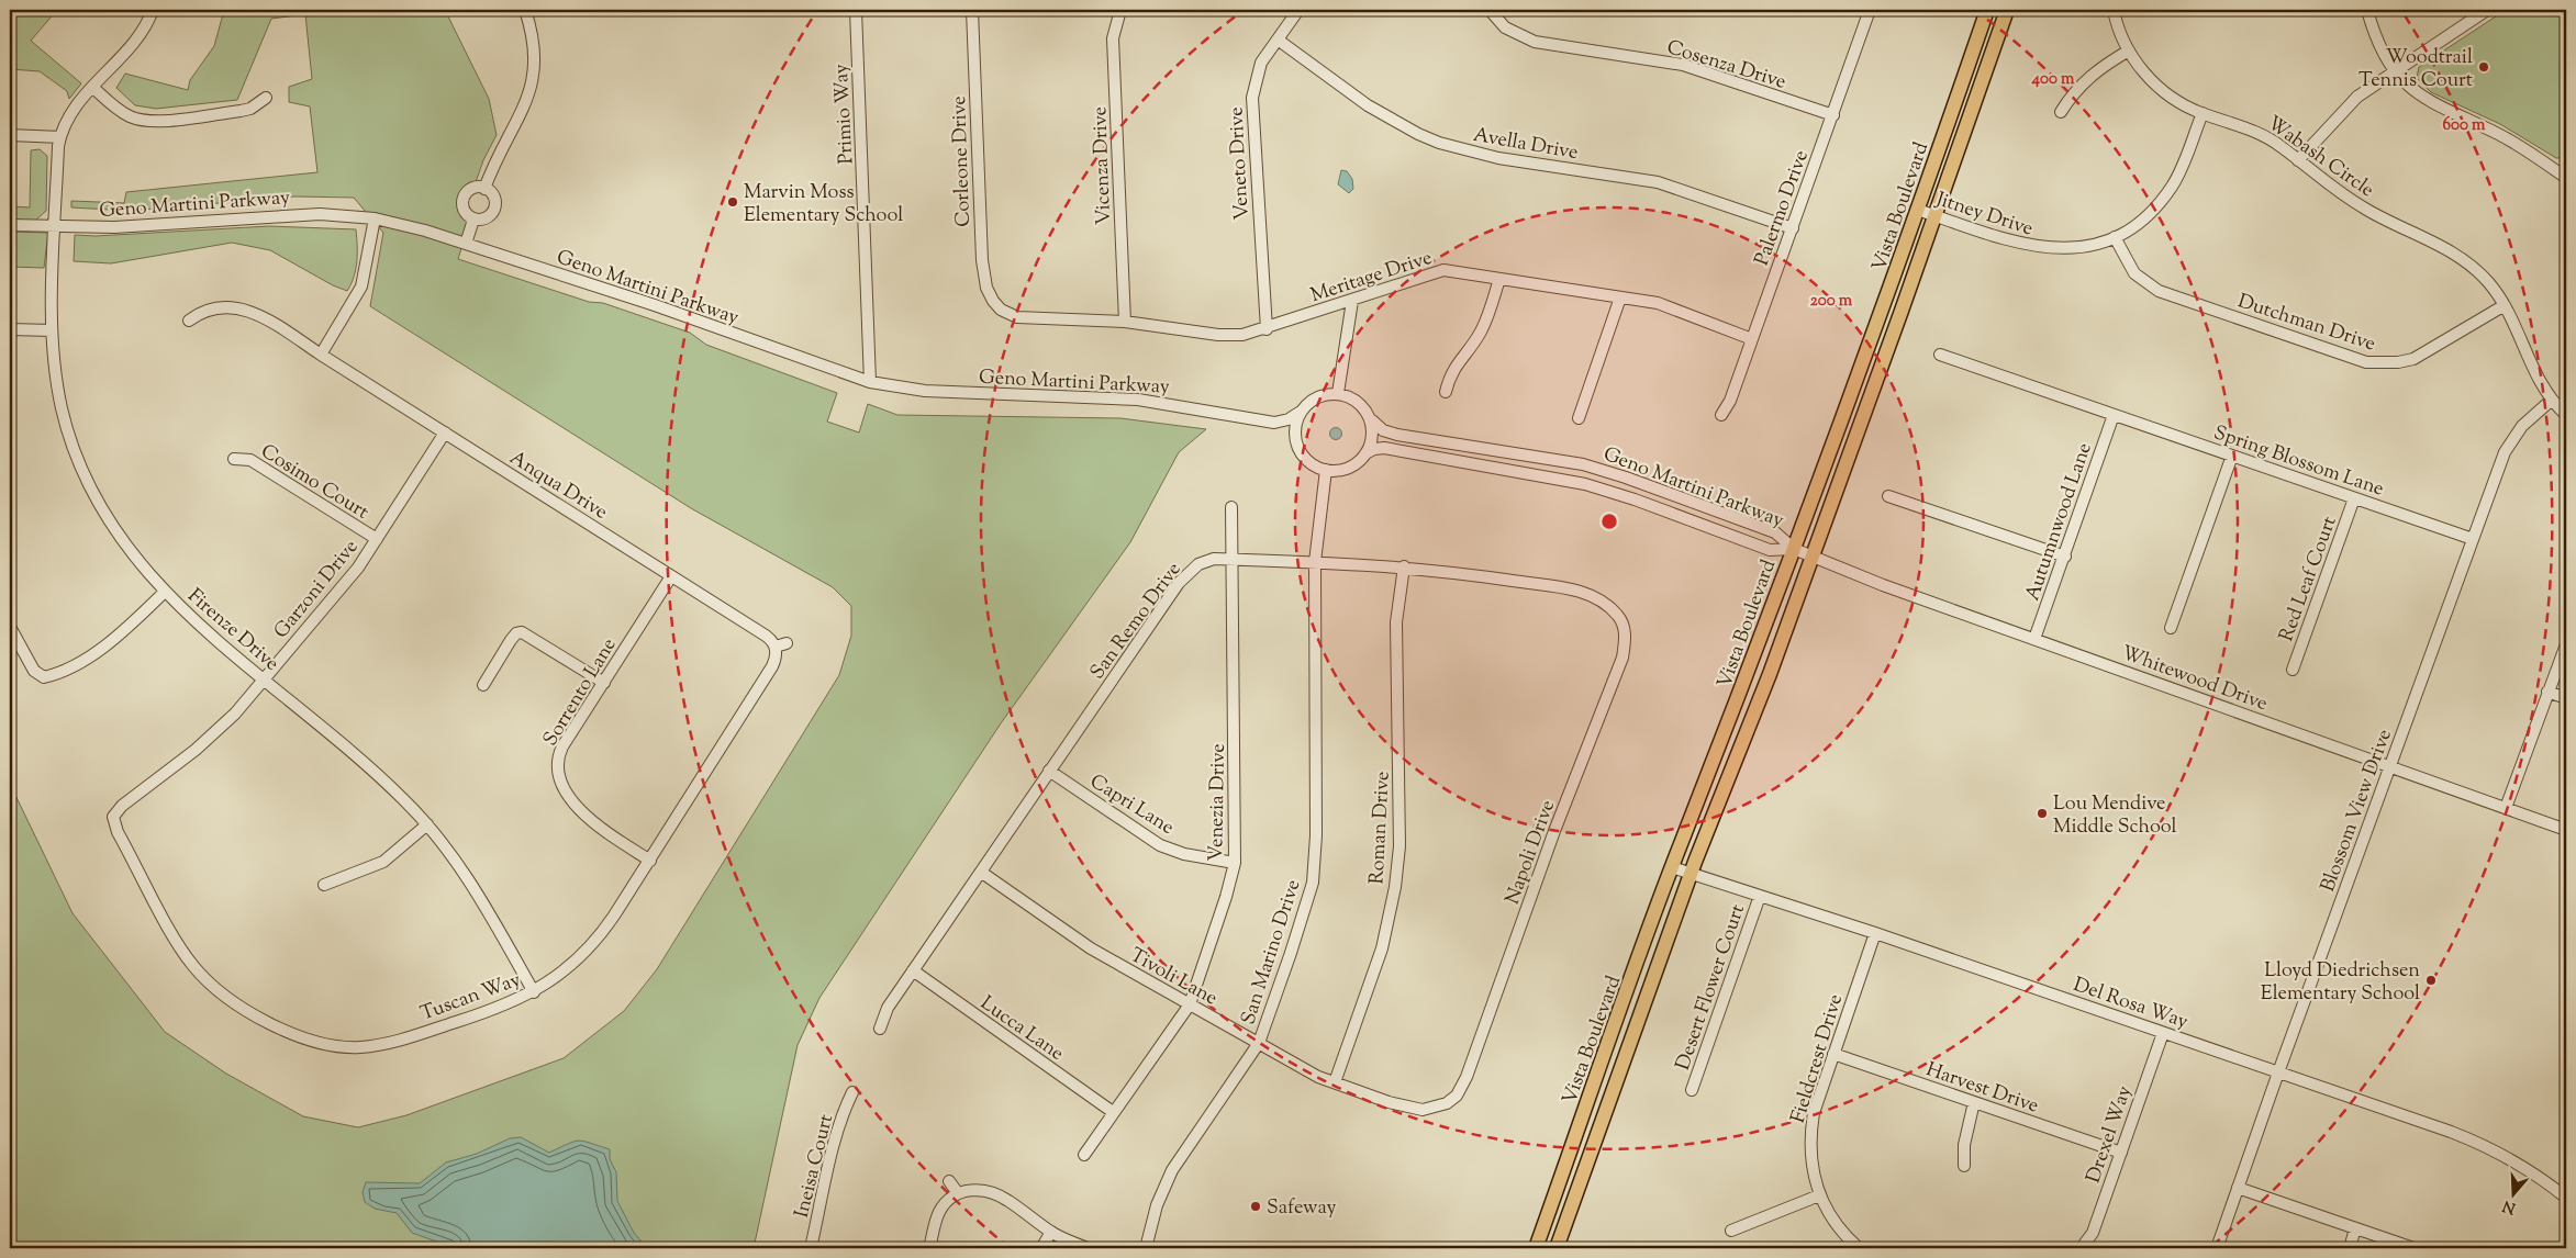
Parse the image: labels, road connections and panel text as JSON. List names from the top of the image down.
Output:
{
  "streets": {
    "main road": ["Vista Boulevard"],
    "street": [
      "Cosenza Drive",
      "Primio Way",
      "Avella Drive",
      "Wabash Circle",
      "Corleone Drive",
      "Veneto Drive",
      "Vicenza Drive",
      "Geno Martini Parkway",
      "Palermo Drive",
      "Jitney Drive",
      "Meritage Drive",
      "Dutchman Drive",
      "Spring Blossom Lane",
      "Cosimo Court",
      "Anqua Drive",
      "Autumnwood Lane",
      "Red Leaf Court",
      "Garzoni Drive",
      "San Remo Drive",
      "Firenze Drive",
      "Whitewood Drive",
      "Sorrento Lane",
      "Venezia Drive",
      "Capri Lane",
      "Blossom View Drive",
      "Roman Drive",
      "Napoli Drive",
      "San Marino Drive",
      "Tivoli Lane",
      "Desert Flower Court",
      "Tuscan Way",
      "Del Rosa Way",
      "Lucca Lane",
      "Fieldcrest Drive",
      "Harvest Drive",
      "Drexel Way",
      "Ineisa Court"
    ]
  },
  "crossings": [
    ["Cosenza Drive", "Palermo Drive"],
    ["Primio Way", "Geno Martini Parkway"],
    ["Avella Drive", "Veneto Drive"],
    ["Avella Drive", "Palermo Drive"],
    ["Wabash Circle", "Jitney Drive"],
    ["Wabash Circle", "Dutchman Drive"],
    ["Wabash Circle", "Blossom View Drive"],
    ["Corleone Drive", "Meritage Drive"],
    ["Veneto Drive", "Meritage Drive"],
    ["Vicenza Drive", "Meritage Drive"],
    ["Geno Martini Parkway", "Vista Boulevard"],
    ["Geno Martini Parkway", "Firenze Drive"],
    ["Geno Martini Parkway", "Whitewood Drive"],
    ["Geno Martini Parkway", "San Marino Drive"],
    ["Vista Boulevard", "Jitney Drive"],
    ["Vista Boulevard", "Whitewood Drive"],
    ["Vista Boulevard", "Del Rosa Way"],
    ["Palermo Drive", "Meritage Drive"],
    ["Jitney Drive", "Dutchman Drive"],
    ["Spring Blossom Lane", "Autumnwood Lane"],
    ["Spring Blossom Lane", "Red Leaf Court"],
    ["Spring Blossom Lane", "Blossom View Drive"],
    ["Cosimo Court", "Garzoni Drive"],
    ["Anqua Drive", "Garzoni Drive"],
    ["Anqua Drive", "Sorrento Lane"],
    ["Anqua Drive", "Tuscan Way"],
    ["Autumnwood Lane", "Whitewood Drive"],
    ["Garzoni Drive", "Firenze Drive"],
    ["Garzoni Drive", "Tuscan Way"],
    ["San Remo Drive", "Venezia Drive"],
    ["San Remo Drive", "Capri Lane"],
    ["San Remo Drive", "Roman Drive"],
    ["San Remo Drive", "Napoli Drive"],
    ["San Remo Drive", "San Marino Drive"],
    ["San Remo Drive", "Tivoli Lane"],
    ["San Remo Drive", "Lucca Lane"],
    ["Firenze Drive", "Tuscan Way"],
    ["Whitewood Drive", "Blossom View Drive"],
    ["Sorrento Lane", "Tuscan Way"],
    ["Venezia Drive", "Capri Lane"],
    ["Venezia Drive", "Tivoli Lane"],
    ["Venezia Drive", "Lucca Lane"],
    ["Blossom View Drive", "Del Rosa Way"],
    ["Roman Drive", "Tivoli Lane"],
    ["Napoli Drive", "Tivoli Lane"],
    ["San Marino Drive", "Tivoli Lane"],
    ["Desert Flower Court", "Del Rosa Way"],
    ["Del Rosa Way", "Fieldcrest Drive"],
    ["Del Rosa Way", "Drexel Way"],
    ["Fieldcrest Drive", "Harvest Drive"],
    ["Harvest Drive", "Drexel Way"]
  ],
  "places": [
    "Woodtrail Tennis Court",
    "Marvin Moss Elementary School",
    "Lou Mendive Middle School",
    "Lloyd Diedrichsen Elementary School",
    "Safeway"
  ],
  "north": "bottom",
  "rings": ["400 m", "600 m", "200 m"]
}
